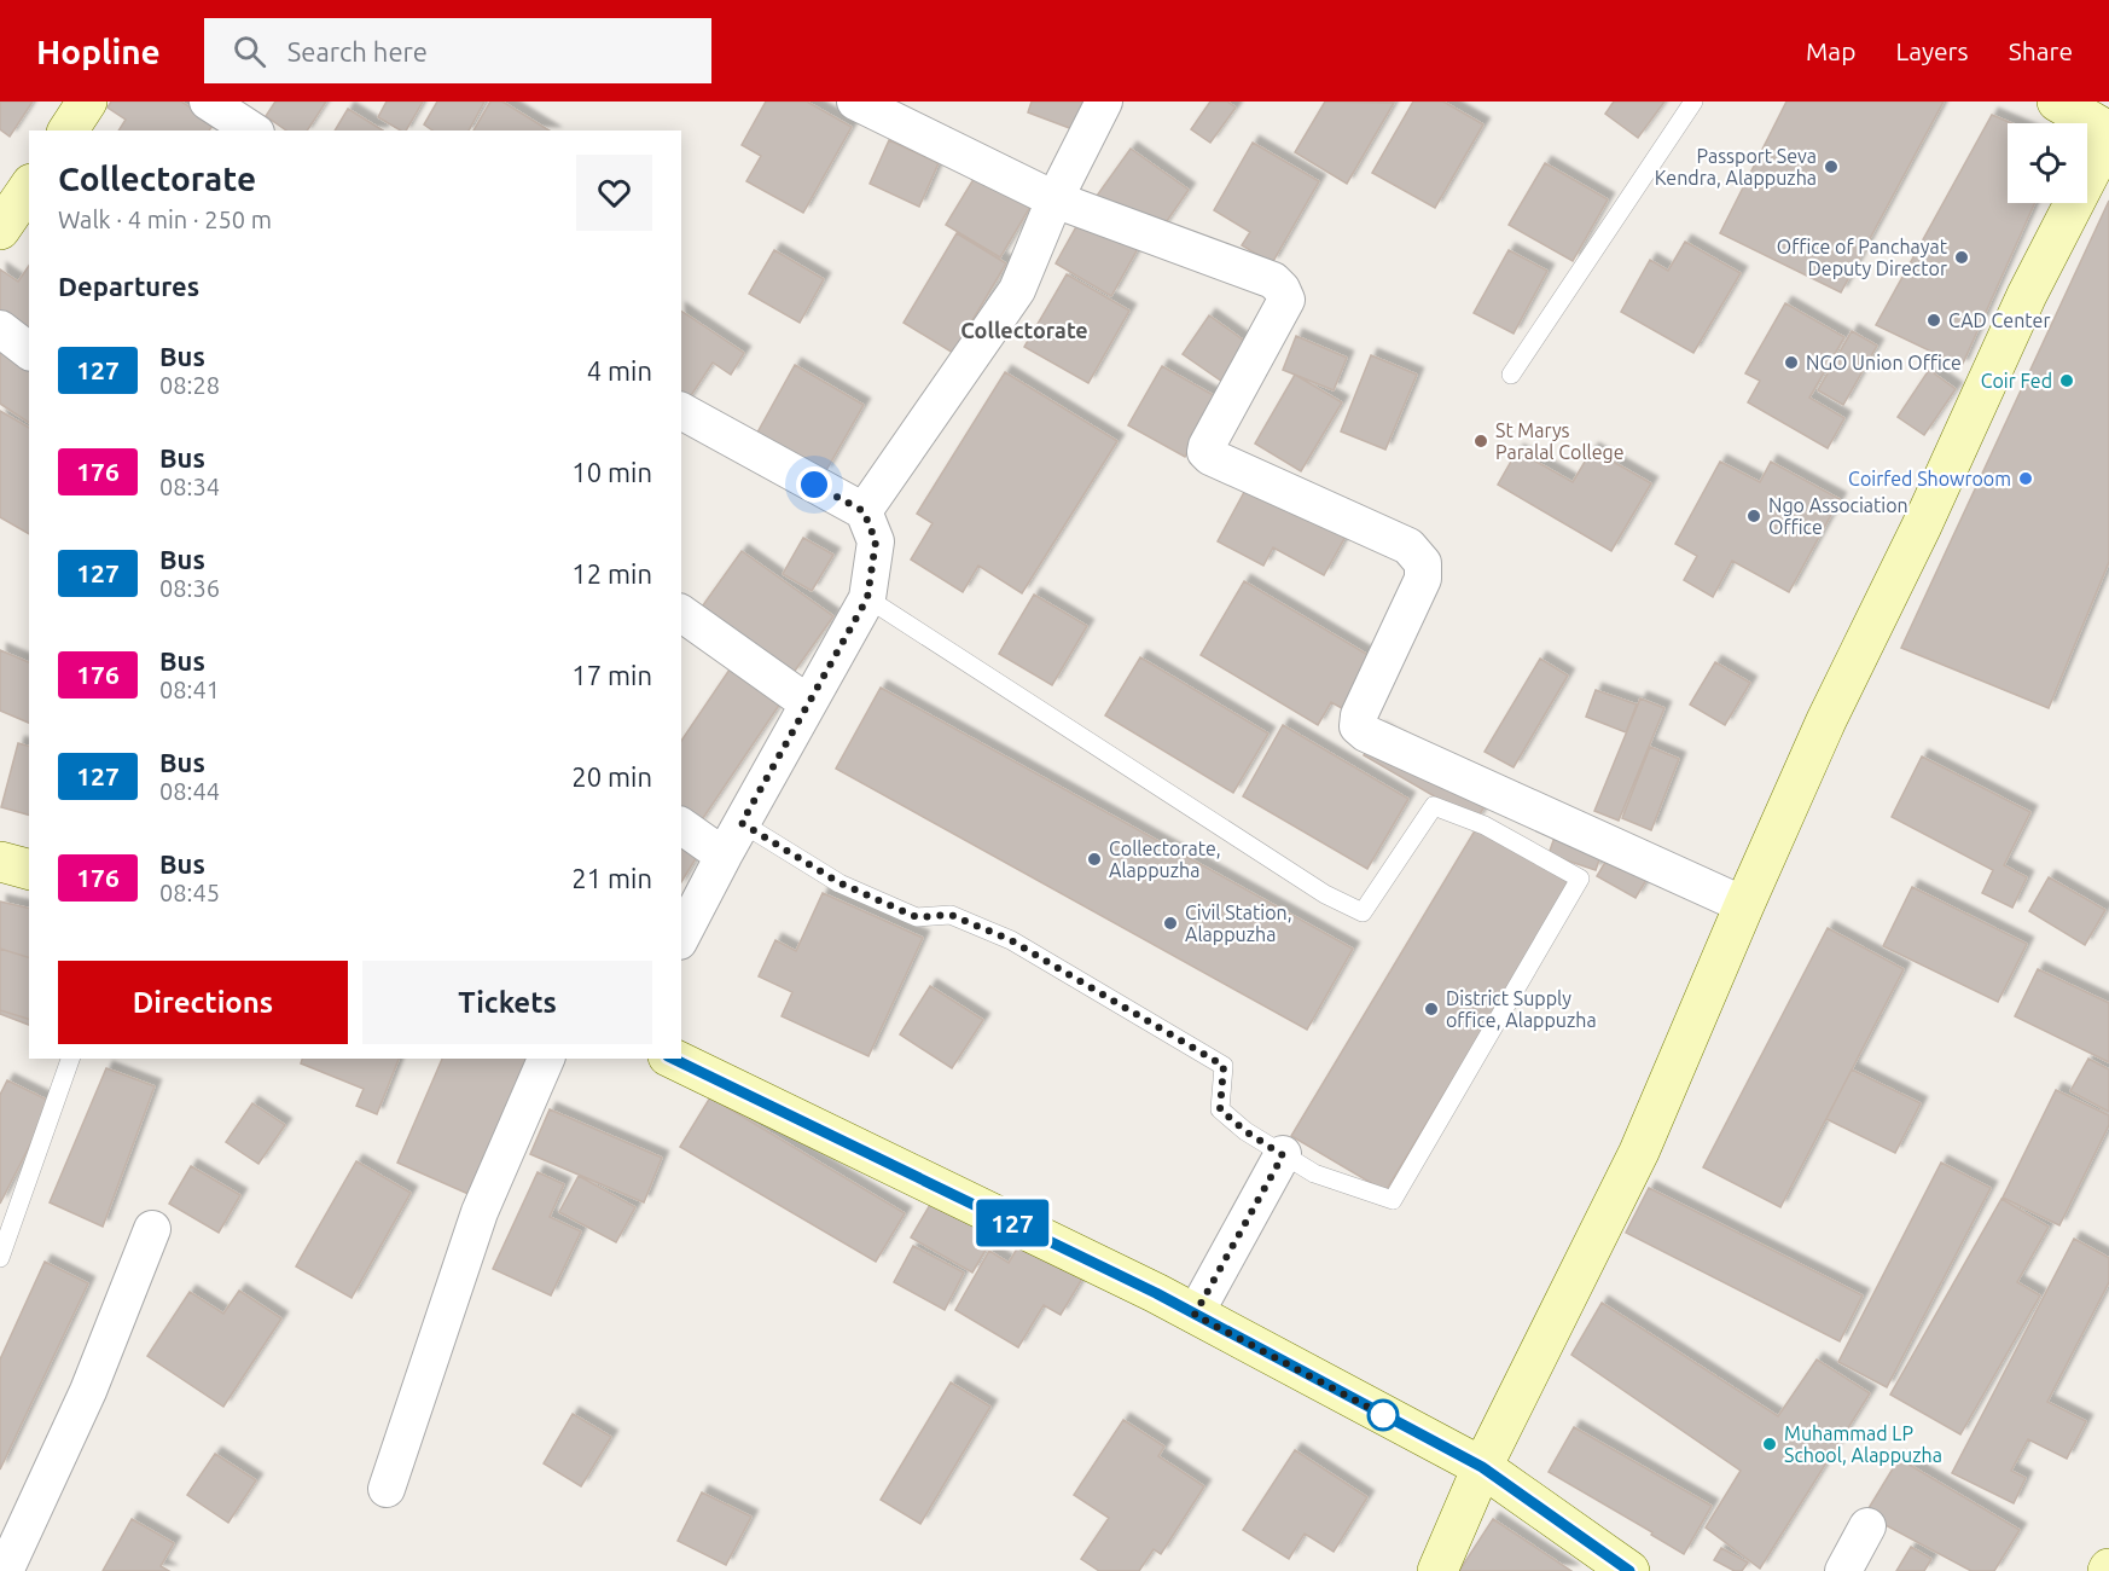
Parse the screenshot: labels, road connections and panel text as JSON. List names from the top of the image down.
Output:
{
  "districts": ["Collectorate"],
  "places": [
    "Passport Seva Kendra, Alappuzha",
    "Office of Panchayat Deputy Director",
    "CAD Center",
    "NGO Union Office",
    "Coir Fed",
    "St Marys Paralal College",
    "Coirfed Showroom",
    "Ngo Association Office",
    "Collectorate, Alappuzha",
    "Civil Station, Alappuzha",
    "District Supply office, Alappuzha",
    "Muhammad LP School, Alappuzha"
  ],
  "lines": ["bus line 127"],
  "page": {
    "header": "Hopline",
    "search": "Search here",
    "nav": ["Map", "Layers", "Share"],
    "on_map": "127",
    "heading": [
      ["Collectorate", "Walk · 4 min · 250 m"],
      "Departures"
    ],
    "list": [
      {
        "mark": "127",
        "name": "Bus",
        "note": "08:28",
        "value": "4 min"
      },
      {
        "mark": "176",
        "name": "Bus",
        "note": "08:34",
        "value": "10 min"
      },
      {
        "mark": "127",
        "name": "Bus",
        "note": "08:36",
        "value": "12 min"
      },
      {
        "mark": "176",
        "name": "Bus",
        "note": "08:41",
        "value": "17 min"
      },
      {
        "mark": "127",
        "name": "Bus",
        "note": "08:44",
        "value": "20 min"
      },
      {
        "mark": "176",
        "name": "Bus",
        "note": "08:45",
        "value": "21 min"
      }
    ],
    "buttons": ["Directions", "Tickets"]
  }
}
